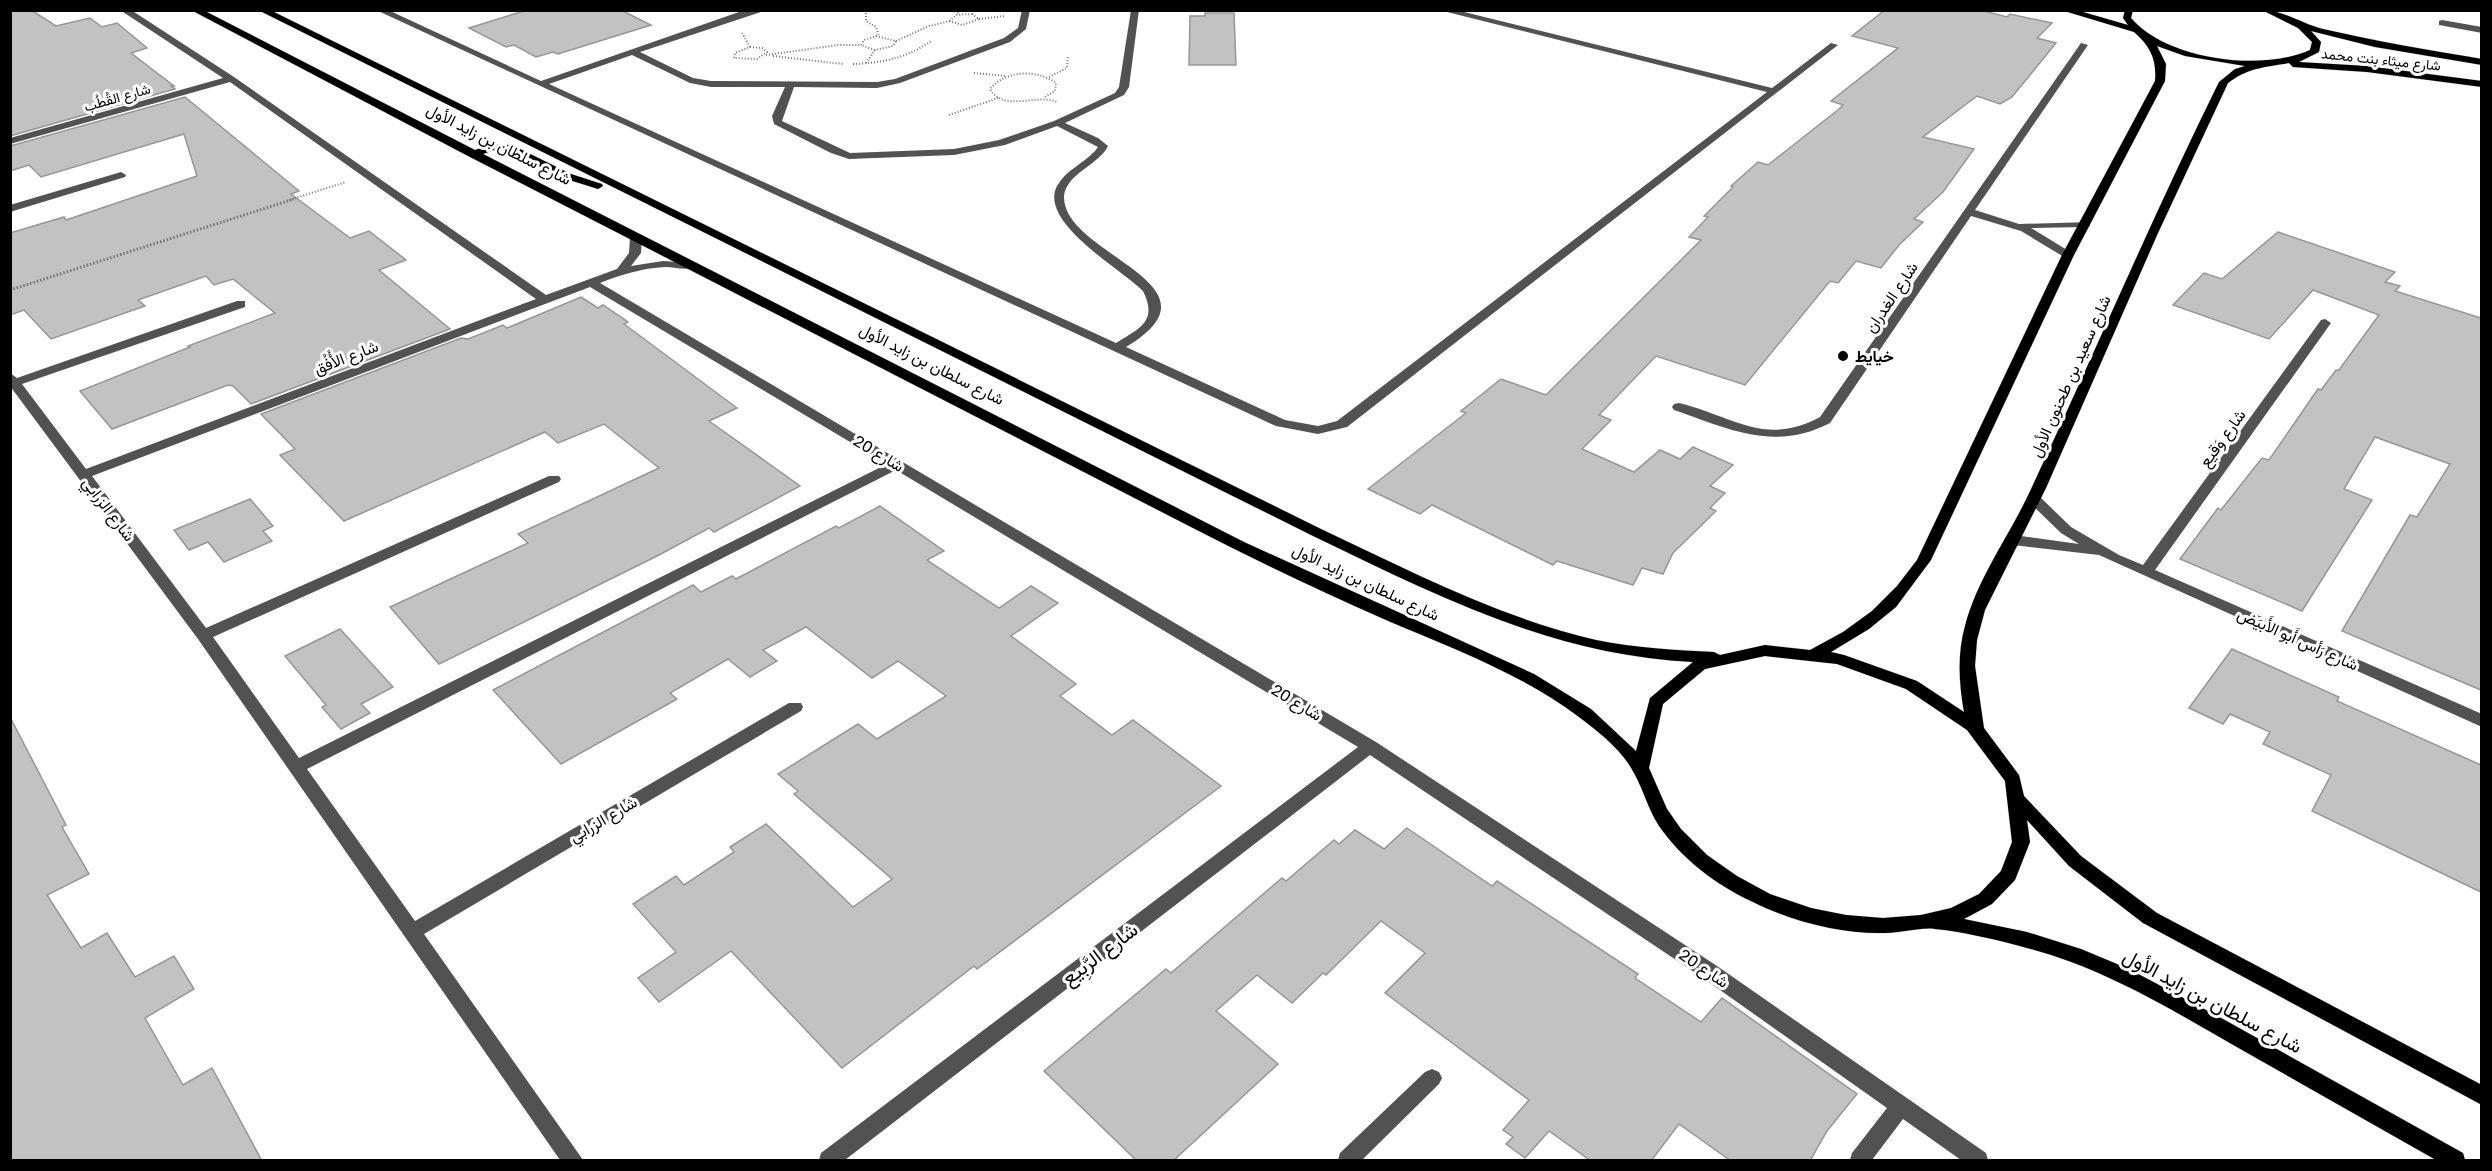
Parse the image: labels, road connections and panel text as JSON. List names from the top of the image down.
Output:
{
  "streets": {
    "main road": ["شارع ميثاء بنت محمد", "شارع سلطان بن زايد الأول", "شارع سعيد بن طحنون الأول"],
    "street": [
      "شارع القُطُب",
      "شارع الغدران",
      "شارع الأُفُق",
      "شارع وَقيع",
      "شارع 20",
      "شارع الزرابي",
      "شارع رَأس أَبو الأَبيَض",
      "شارع الرَّبِيع"
    ]
  },
  "crossings": [
    ["شارع سلطان بن زايد الأول", "شارع الأُفُق"],
    ["شارع الأُفُق", "شارع 20"],
    ["شارع الأُفُق", "شارع الزرابي"],
    ["شارع سعيد بن طحنون الأول", "شارع رَأس أَبو الأَبيَض"],
    ["شارع وَقيع", "شارع رَأس أَبو الأَبيَض"],
    ["شارع 20", "شارع الرَّبِيع"]
  ],
  "places": ["خيايط"]
}
